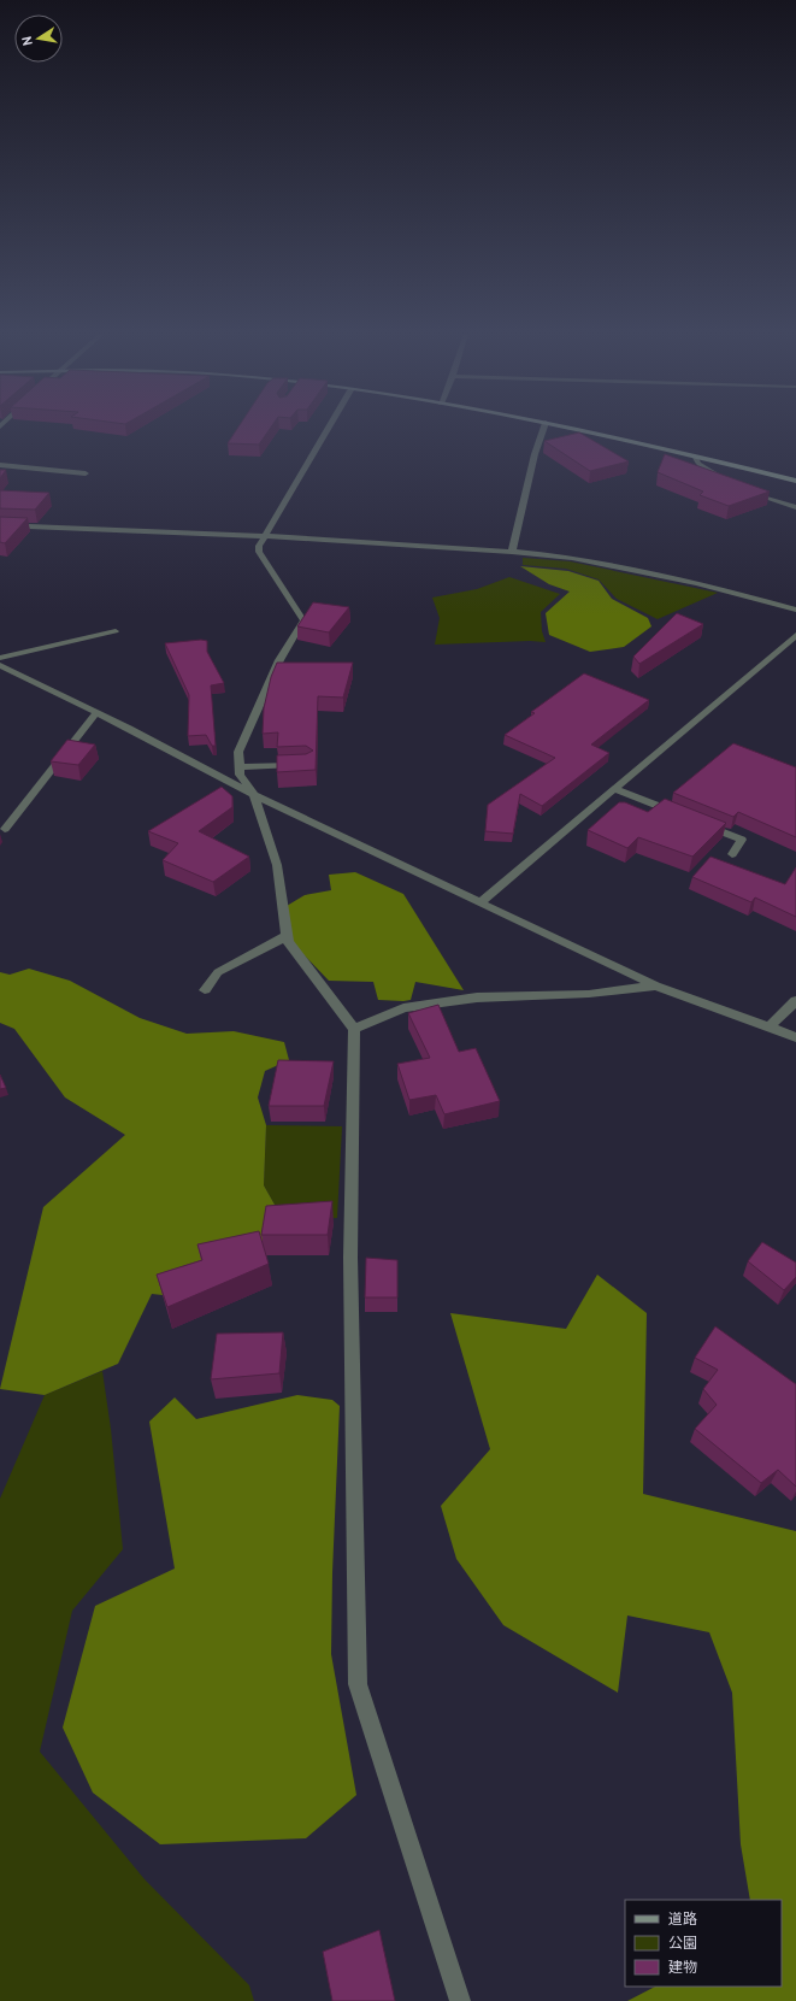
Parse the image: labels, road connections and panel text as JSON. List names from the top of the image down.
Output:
{
  "legend": ["道路", "公園", "建物"],
  "north": "left"
}
